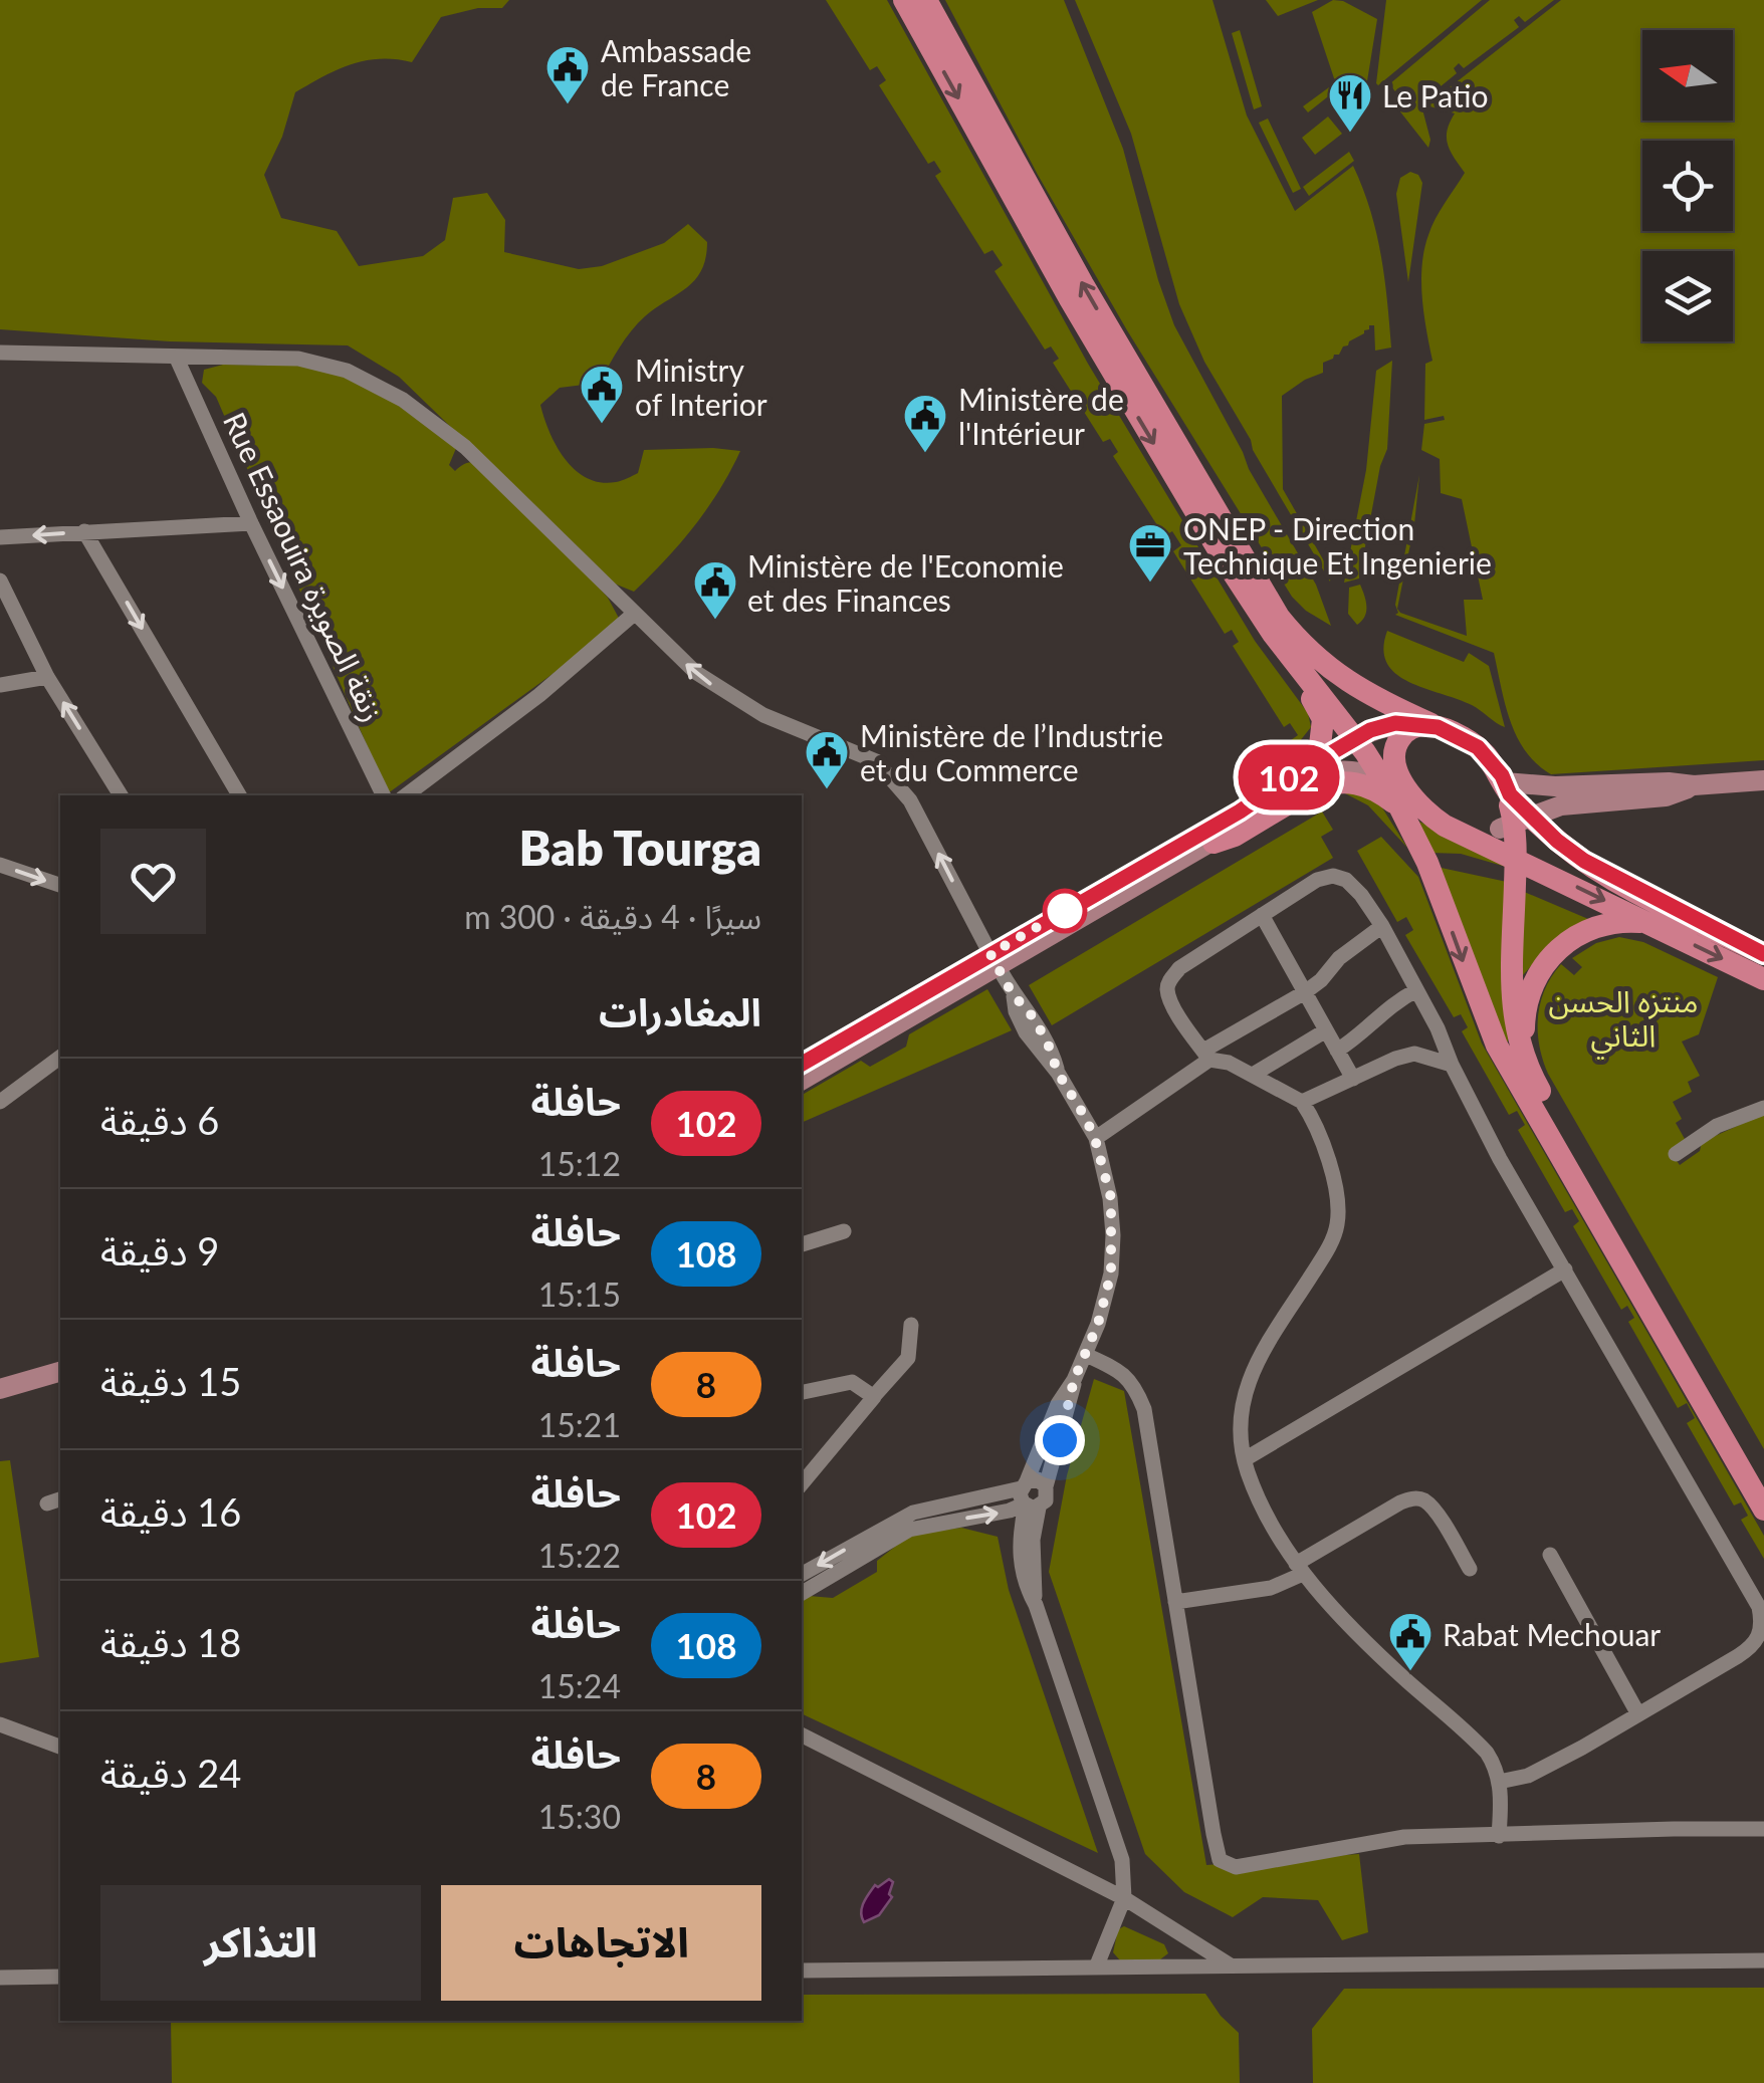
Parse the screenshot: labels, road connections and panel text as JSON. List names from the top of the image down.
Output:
{
  "streets": {
    "street": ["Rue Essaouira زنقة الصويرة"]
  },
  "one_way": ["Rue Essaouira زنقة الصويرة"],
  "parks": ["منتزه الحسن الثاني"],
  "places": {
    "public building": [
      "Ambassade de France",
      "Ministry of Interior",
      "Ministère de l'Intérieur",
      "Ministère de l'Economie et des Finances",
      "Ministère de l’Industrie et du Commerce",
      "Rabat Mechouar"
    ],
    "restaurant": ["Le Patio"],
    "office": ["ONEP - Direction Technique Et Ingenierie"]
  },
  "lines": ["bus line 102"],
  "north": "left",
  "page": {
    "on_map": "102",
    "heading": [
      ["Bab Tourga", "سيرًا · 4 دقيقة · 300 m"],
      "المغادرات"
    ],
    "list": [
      {
        "mark": "102",
        "name": "حافلة",
        "note": "15:12",
        "value": "6 دقيقة"
      },
      {
        "mark": "108",
        "name": "حافلة",
        "note": "15:15",
        "value": "9 دقيقة"
      },
      {
        "mark": "8",
        "name": "حافلة",
        "note": "15:21",
        "value": "15 دقيقة"
      },
      {
        "mark": "102",
        "name": "حافلة",
        "note": "15:22",
        "value": "16 دقيقة"
      },
      {
        "mark": "108",
        "name": "حافلة",
        "note": "15:24",
        "value": "18 دقيقة"
      },
      {
        "mark": "8",
        "name": "حافلة",
        "note": "15:30",
        "value": "24 دقيقة"
      }
    ],
    "buttons": ["الاتجاهات", "التذاكر"]
  }
}
